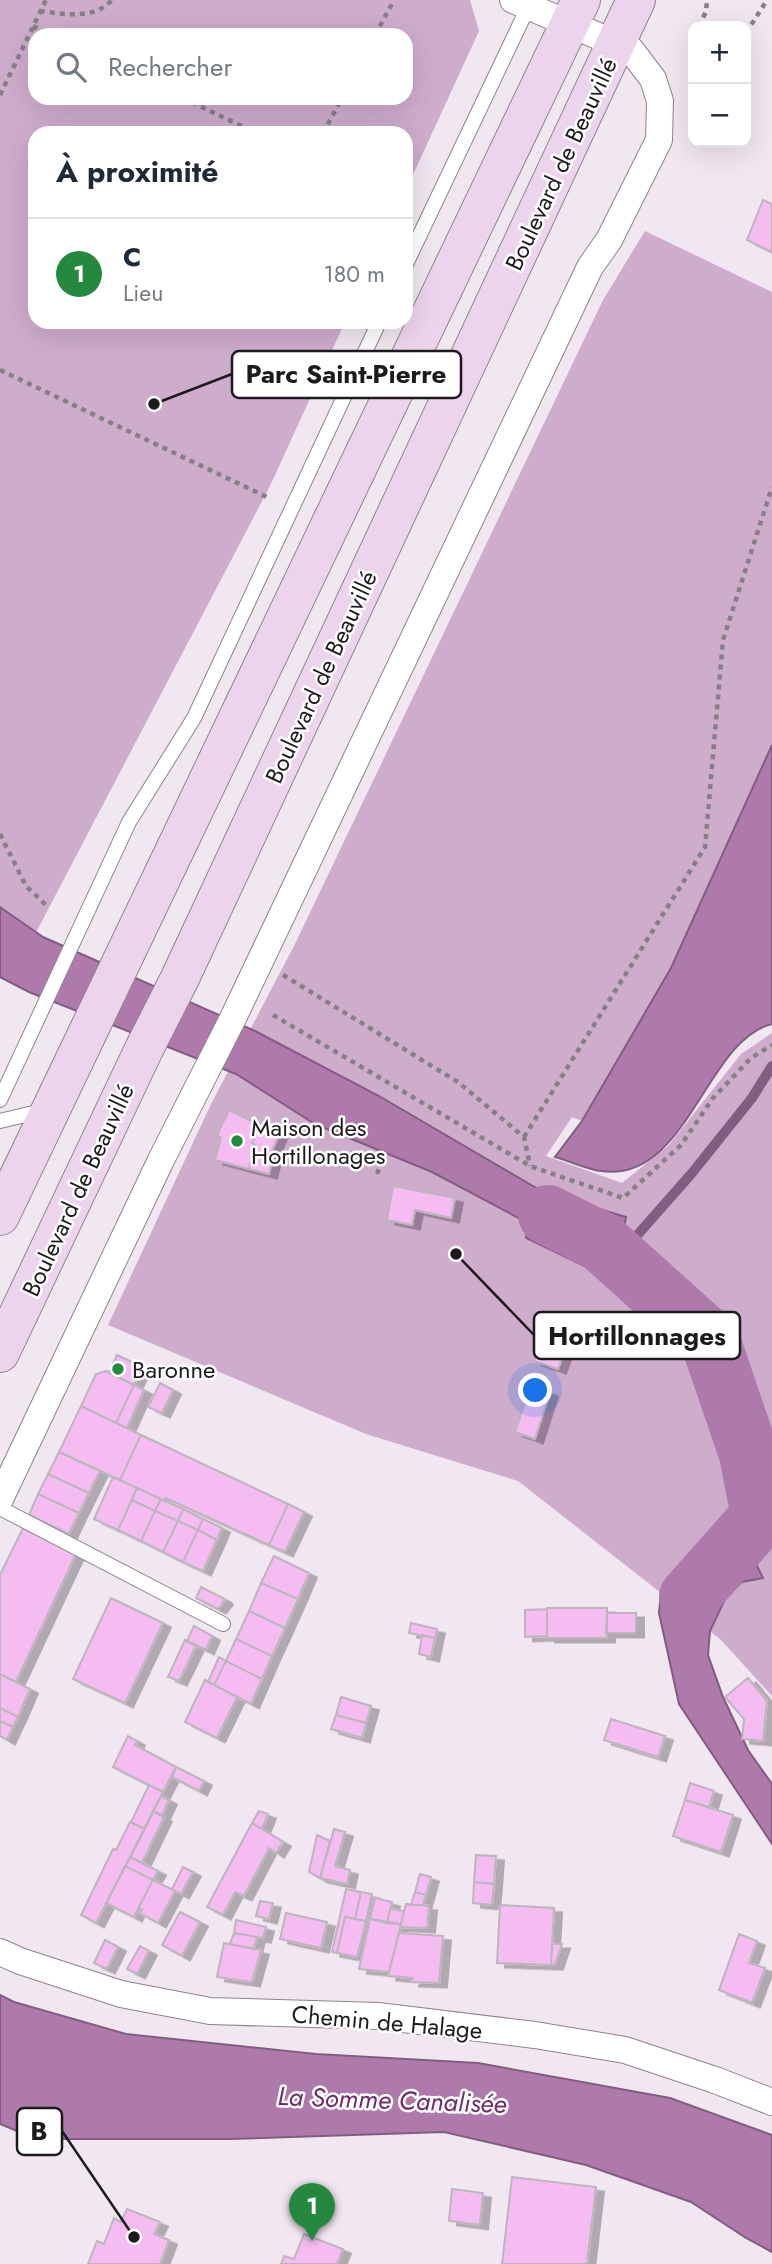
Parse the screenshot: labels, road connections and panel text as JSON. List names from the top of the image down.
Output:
{
  "streets": {
    "main road": ["Boulevard de Beauvillé"],
    "street": ["Chemin de Halage"]
  },
  "water": ["La Somme Canalisée"],
  "places": [
    "Parc Saint-Pierre",
    "Maison des Hortillonages",
    "Hortillonnages",
    "Baronne",
    "B"
  ],
  "page": {
    "map_buttons": ["+", "−"],
    "search": "Rechercher",
    "heading": "À proximité",
    "list": [
      {
        "mark": "1",
        "name": "C",
        "note": "Lieu",
        "value": "180 m"
      }
    ],
    "pins": "1"
  }
}
